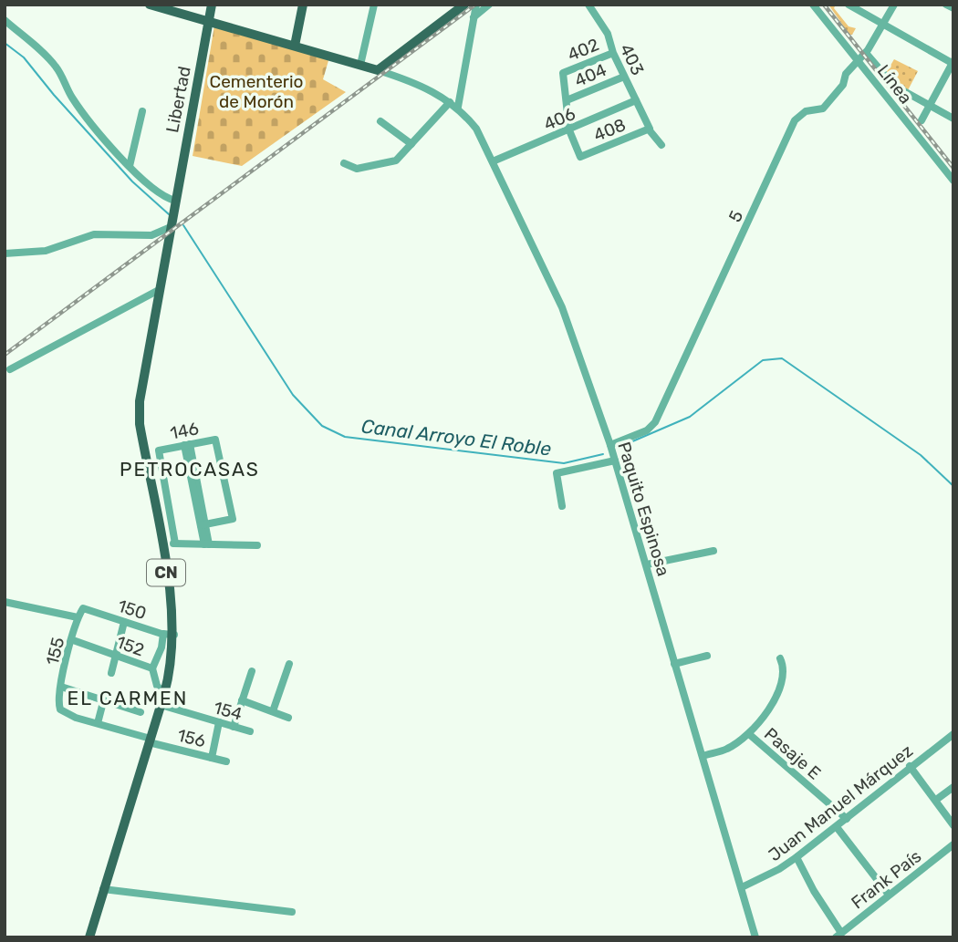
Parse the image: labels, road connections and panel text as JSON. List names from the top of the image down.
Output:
{
  "streets": {
    "main road": ["Libertad", "CN"],
    "street": [
      "402",
      "403",
      "404",
      "Línea",
      "406",
      "408",
      "5",
      "146",
      "Paquito Espinosa",
      "150",
      "152",
      "155",
      "154",
      "156",
      "Pasaje E",
      "Juan Manuel Márquez",
      "Frank País"
    ]
  },
  "crossings": [
    ["402", "403"],
    ["402", "404"],
    ["403", "404"],
    ["403", "406"],
    ["403", "408"],
    ["Línea", "5"],
    ["Libertad", "CN"],
    ["406", "408"],
    ["406", "Paquito Espinosa"],
    ["5", "Paquito Espinosa"],
    ["Paquito Espinosa", "Juan Manuel Márquez"],
    ["CN", "150"],
    ["CN", "152"],
    ["CN", "154"],
    ["CN", "156"],
    ["150", "155"],
    ["152", "155"],
    ["155", "156"],
    ["Pasaje E", "Juan Manuel Márquez"]
  ],
  "districts": ["PETROCASAS", "EL CARMEN"],
  "water": ["Canal Arroyo El Roble"],
  "parks": ["Cementerio de Morón"]
}
